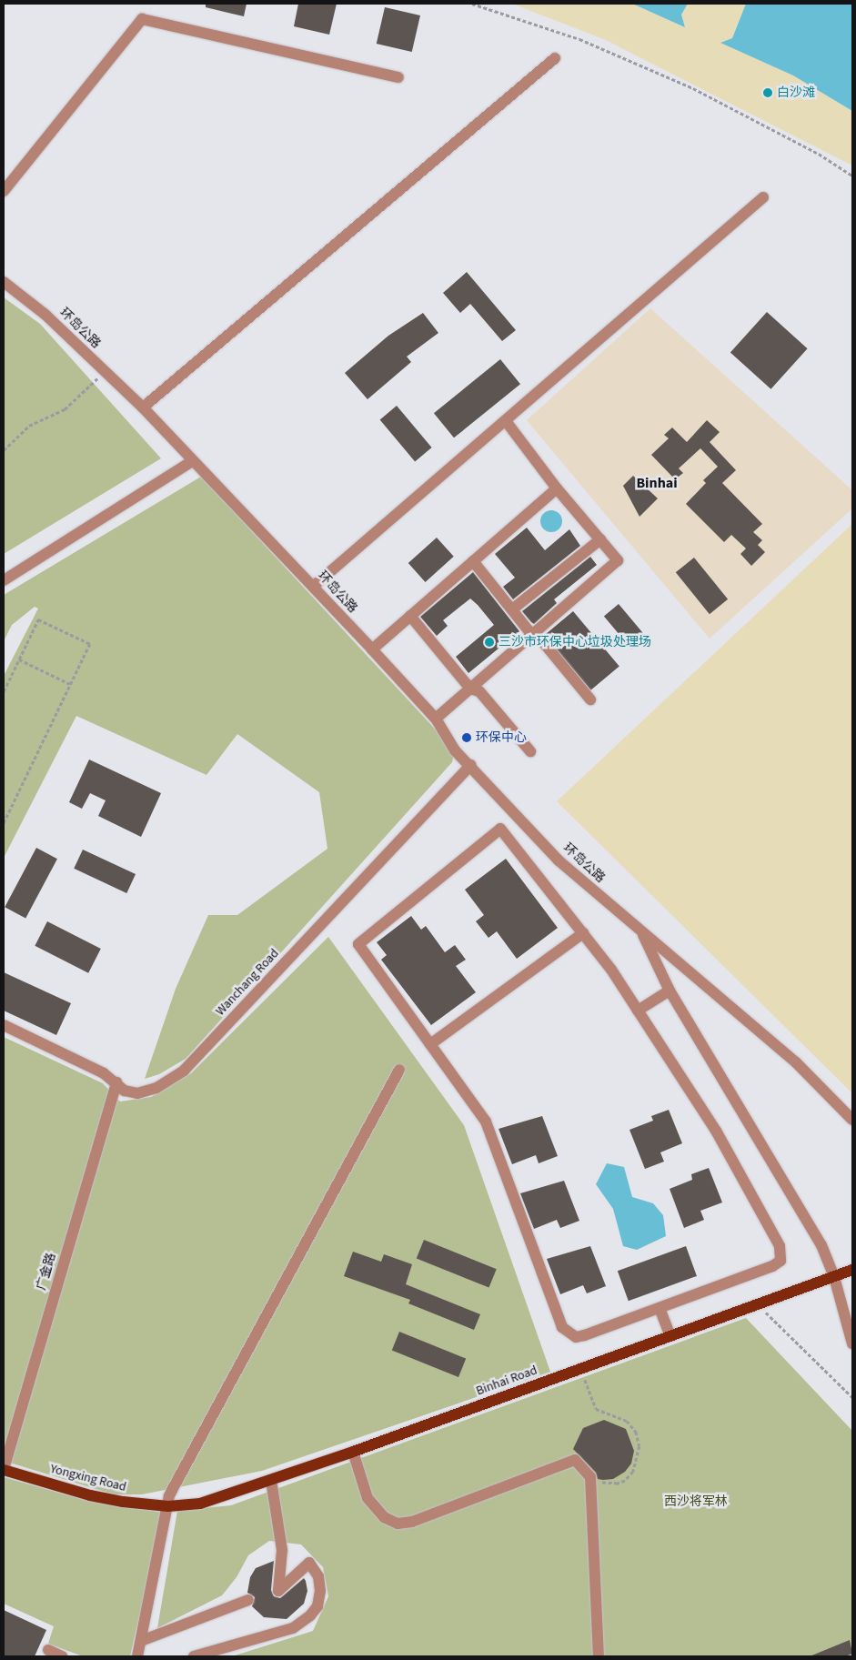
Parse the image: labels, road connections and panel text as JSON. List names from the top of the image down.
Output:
{
  "streets": {
    "main road": ["Binhai Road", "Yongxing Road"],
    "street": ["环岛公路", "Wanchang Road", "广金路"]
  },
  "crossings": [
    ["环岛公路", "Wanchang Road"],
    ["Wanchang Road", "广金路"],
    ["广金路", "Yongxing Road"],
    ["Binhai Road", "Yongxing Road"]
  ],
  "districts": ["Binhai"],
  "parks": ["西沙将军林"],
  "places": ["白沙滩", "三沙市环保中心垃圾处理场", "环保中心"]
}
